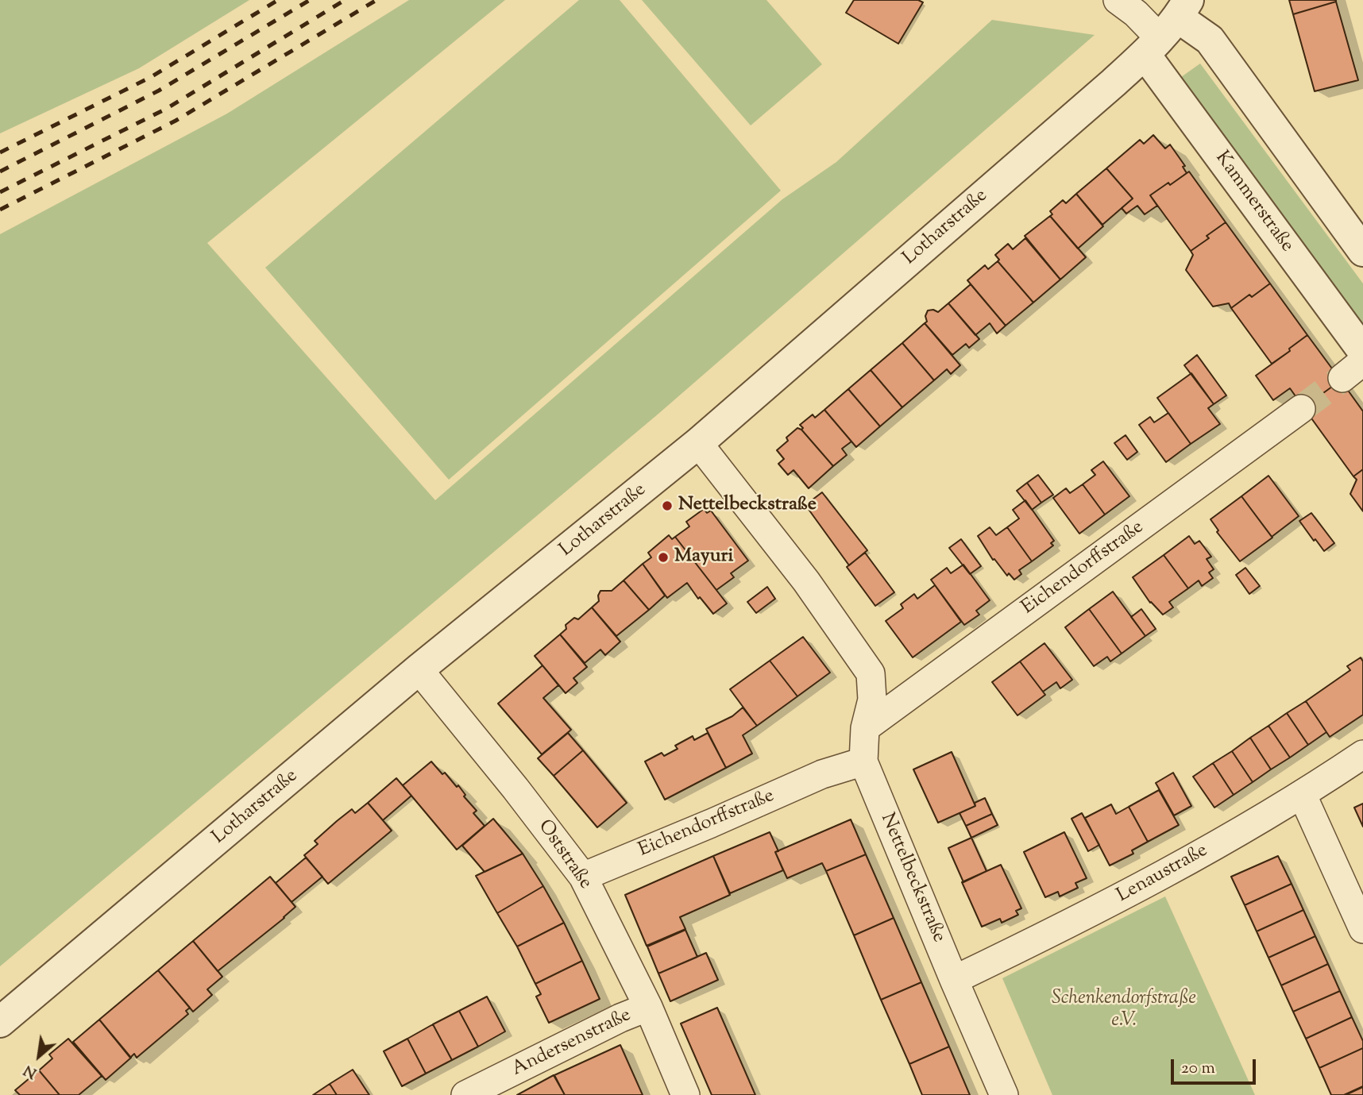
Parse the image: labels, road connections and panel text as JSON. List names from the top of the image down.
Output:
{
  "streets": {
    "street": [
      "Kammerstraße",
      "Lotharstraße",
      "Eichendorffstraße",
      "Oststraße",
      "Lenaustraße",
      "Nettelbeckstraße",
      "Andersenstraße"
    ]
  },
  "crossings": [
    ["Kammerstraße", "Lotharstraße"],
    ["Lotharstraße", "Oststraße"],
    ["Lotharstraße", "Nettelbeckstraße"],
    ["Eichendorffstraße", "Oststraße"],
    ["Eichendorffstraße", "Nettelbeckstraße"],
    ["Oststraße", "Andersenstraße"],
    ["Lenaustraße", "Nettelbeckstraße"]
  ],
  "parks": ["Schenkendorfstraße e.V."],
  "places": ["Nettelbeckstraße", "Mayuri"],
  "scale_bar": "20 m",
  "north": "bottom left"
}
